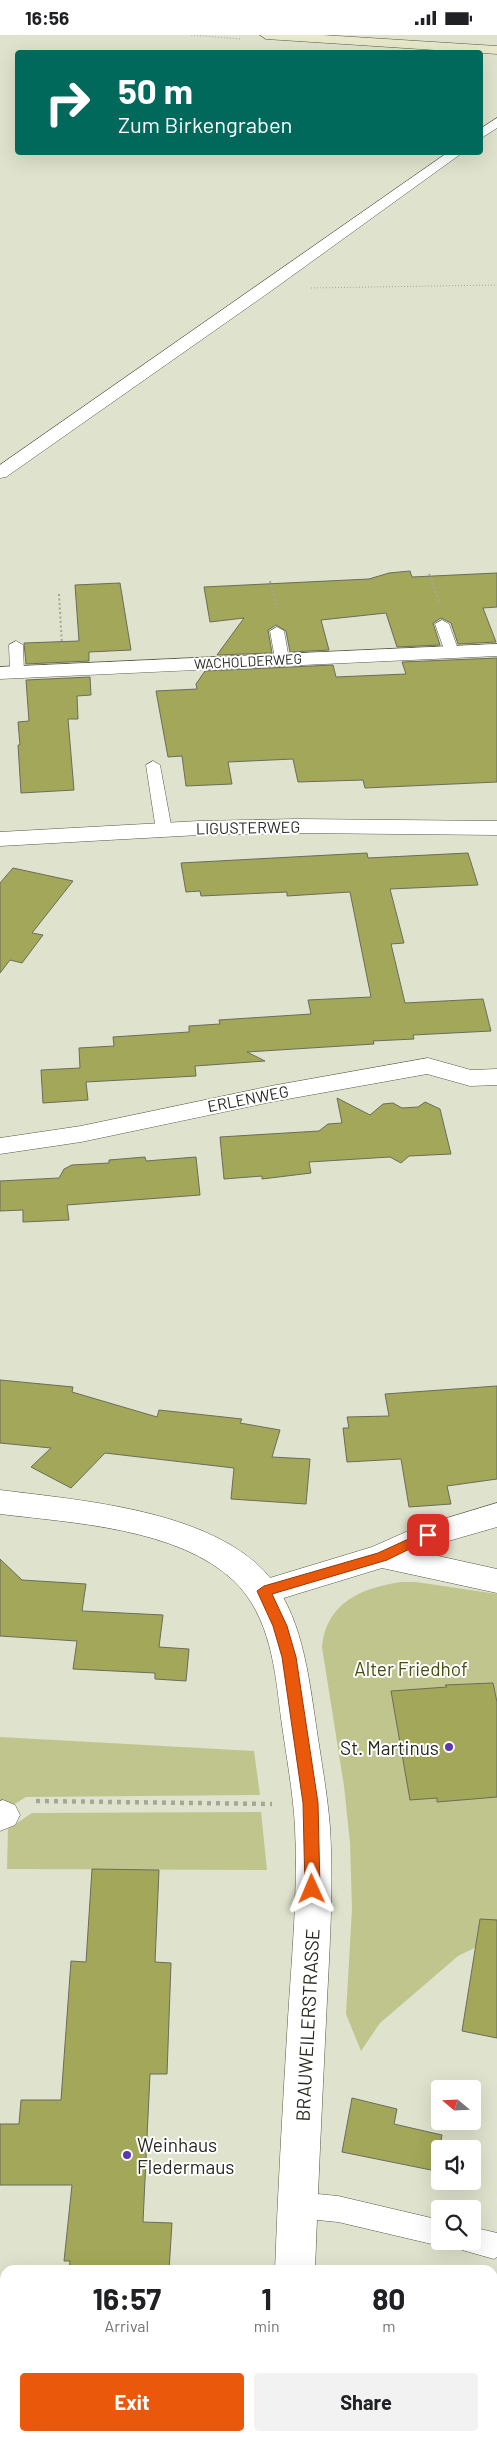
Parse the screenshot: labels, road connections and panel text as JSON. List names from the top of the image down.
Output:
{
  "streets": {
    "street": [
      "WACHOLDERWEG",
      "LIGUSTERWEG",
      "ERLENWEG",
      "BRAUWEILERSTRASSE"
    ]
  },
  "parks": ["Alter Friedhof"],
  "places": ["St. Martinus", "Weinhaus Fledermaus"],
  "north": "left",
  "page": {
    "status": "16:56",
    "turn": ["50 m", "Zum Birkengraben"],
    "eta": [
      "16:57",
      "Arrival",
      "1",
      "min",
      "80",
      "m"
    ],
    "buttons": ["Exit", "Share"]
  }
}
